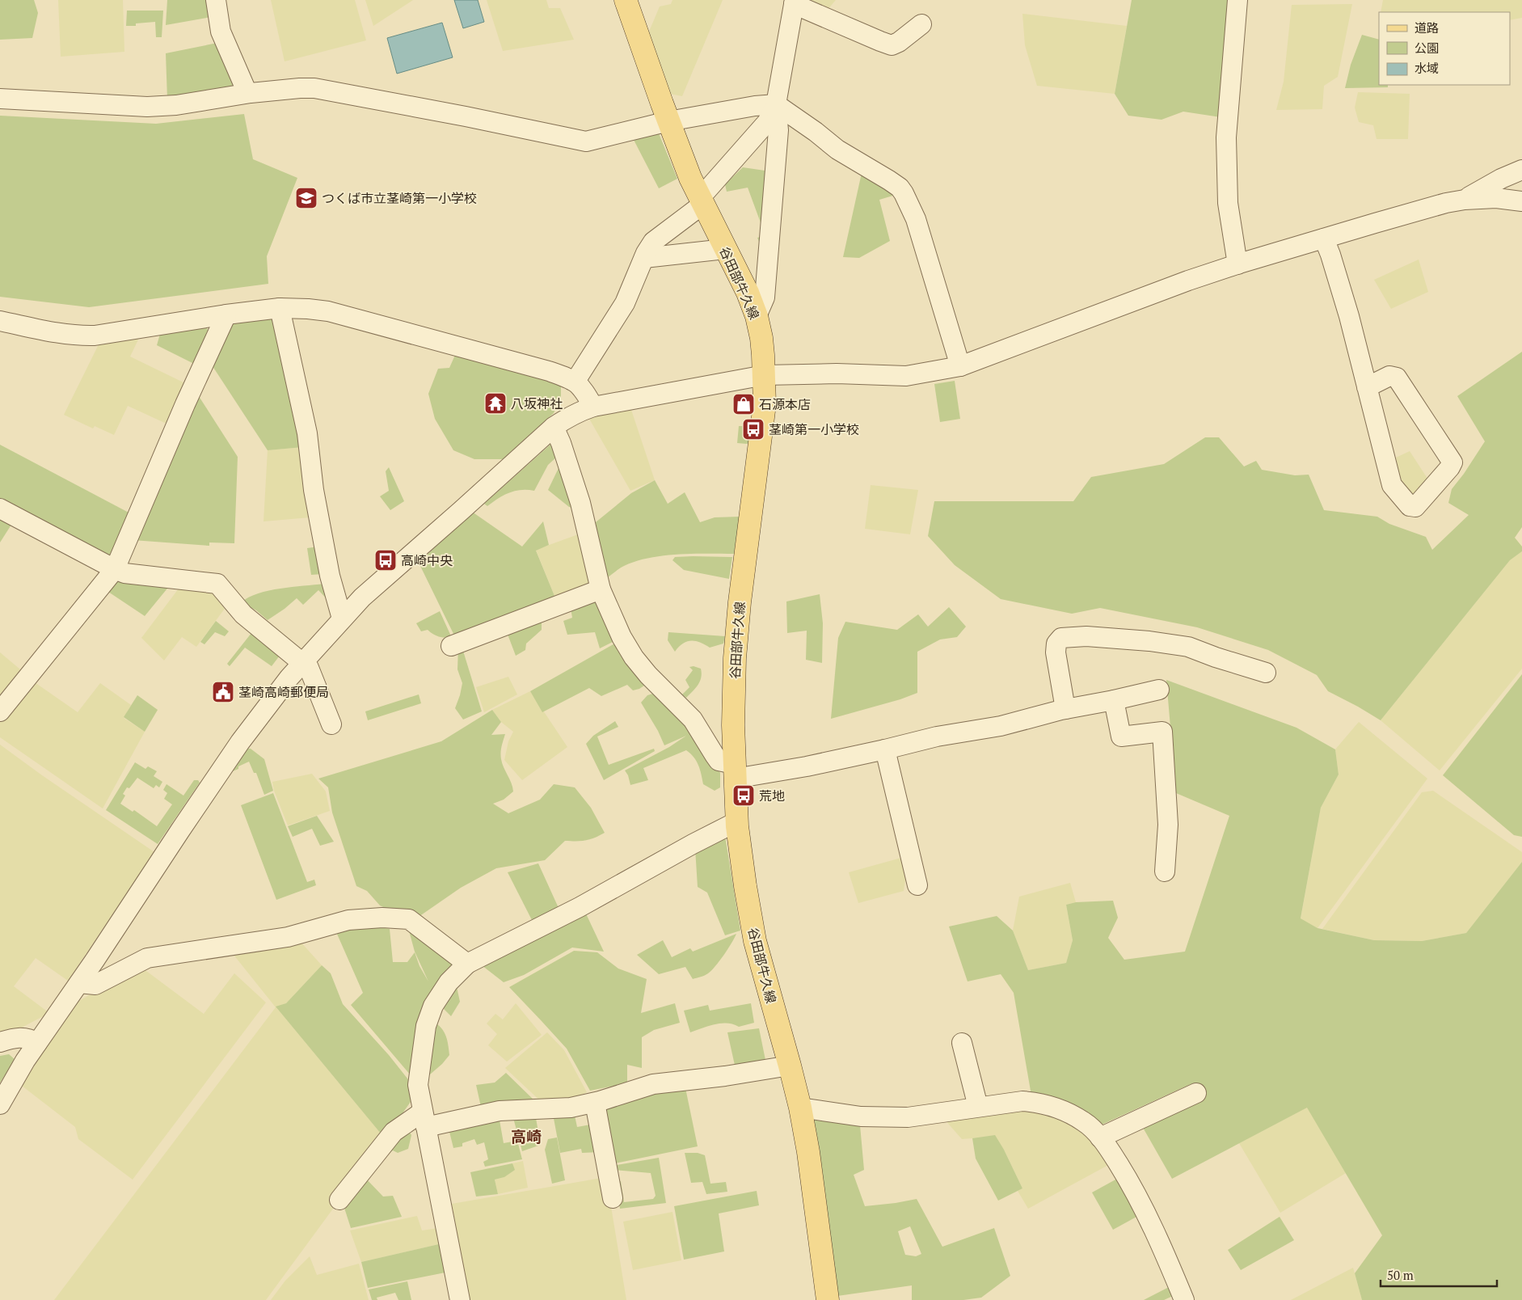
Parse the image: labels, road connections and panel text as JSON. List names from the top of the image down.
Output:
{
  "streets": {
    "main road": ["谷田部牛久線"]
  },
  "districts": ["高崎"],
  "places": {
    "school or university": ["つくば市立茎崎第一小学校"],
    "temple": ["八坂神社"],
    "shop": ["石源本店"],
    "bus stop": ["茎崎第一小学校", "高崎中央", "荒地"],
    "public building": ["茎崎高崎郵便局"]
  },
  "legend": ["道路", "公園", "水域"],
  "scale_bar": "50 m"
}
